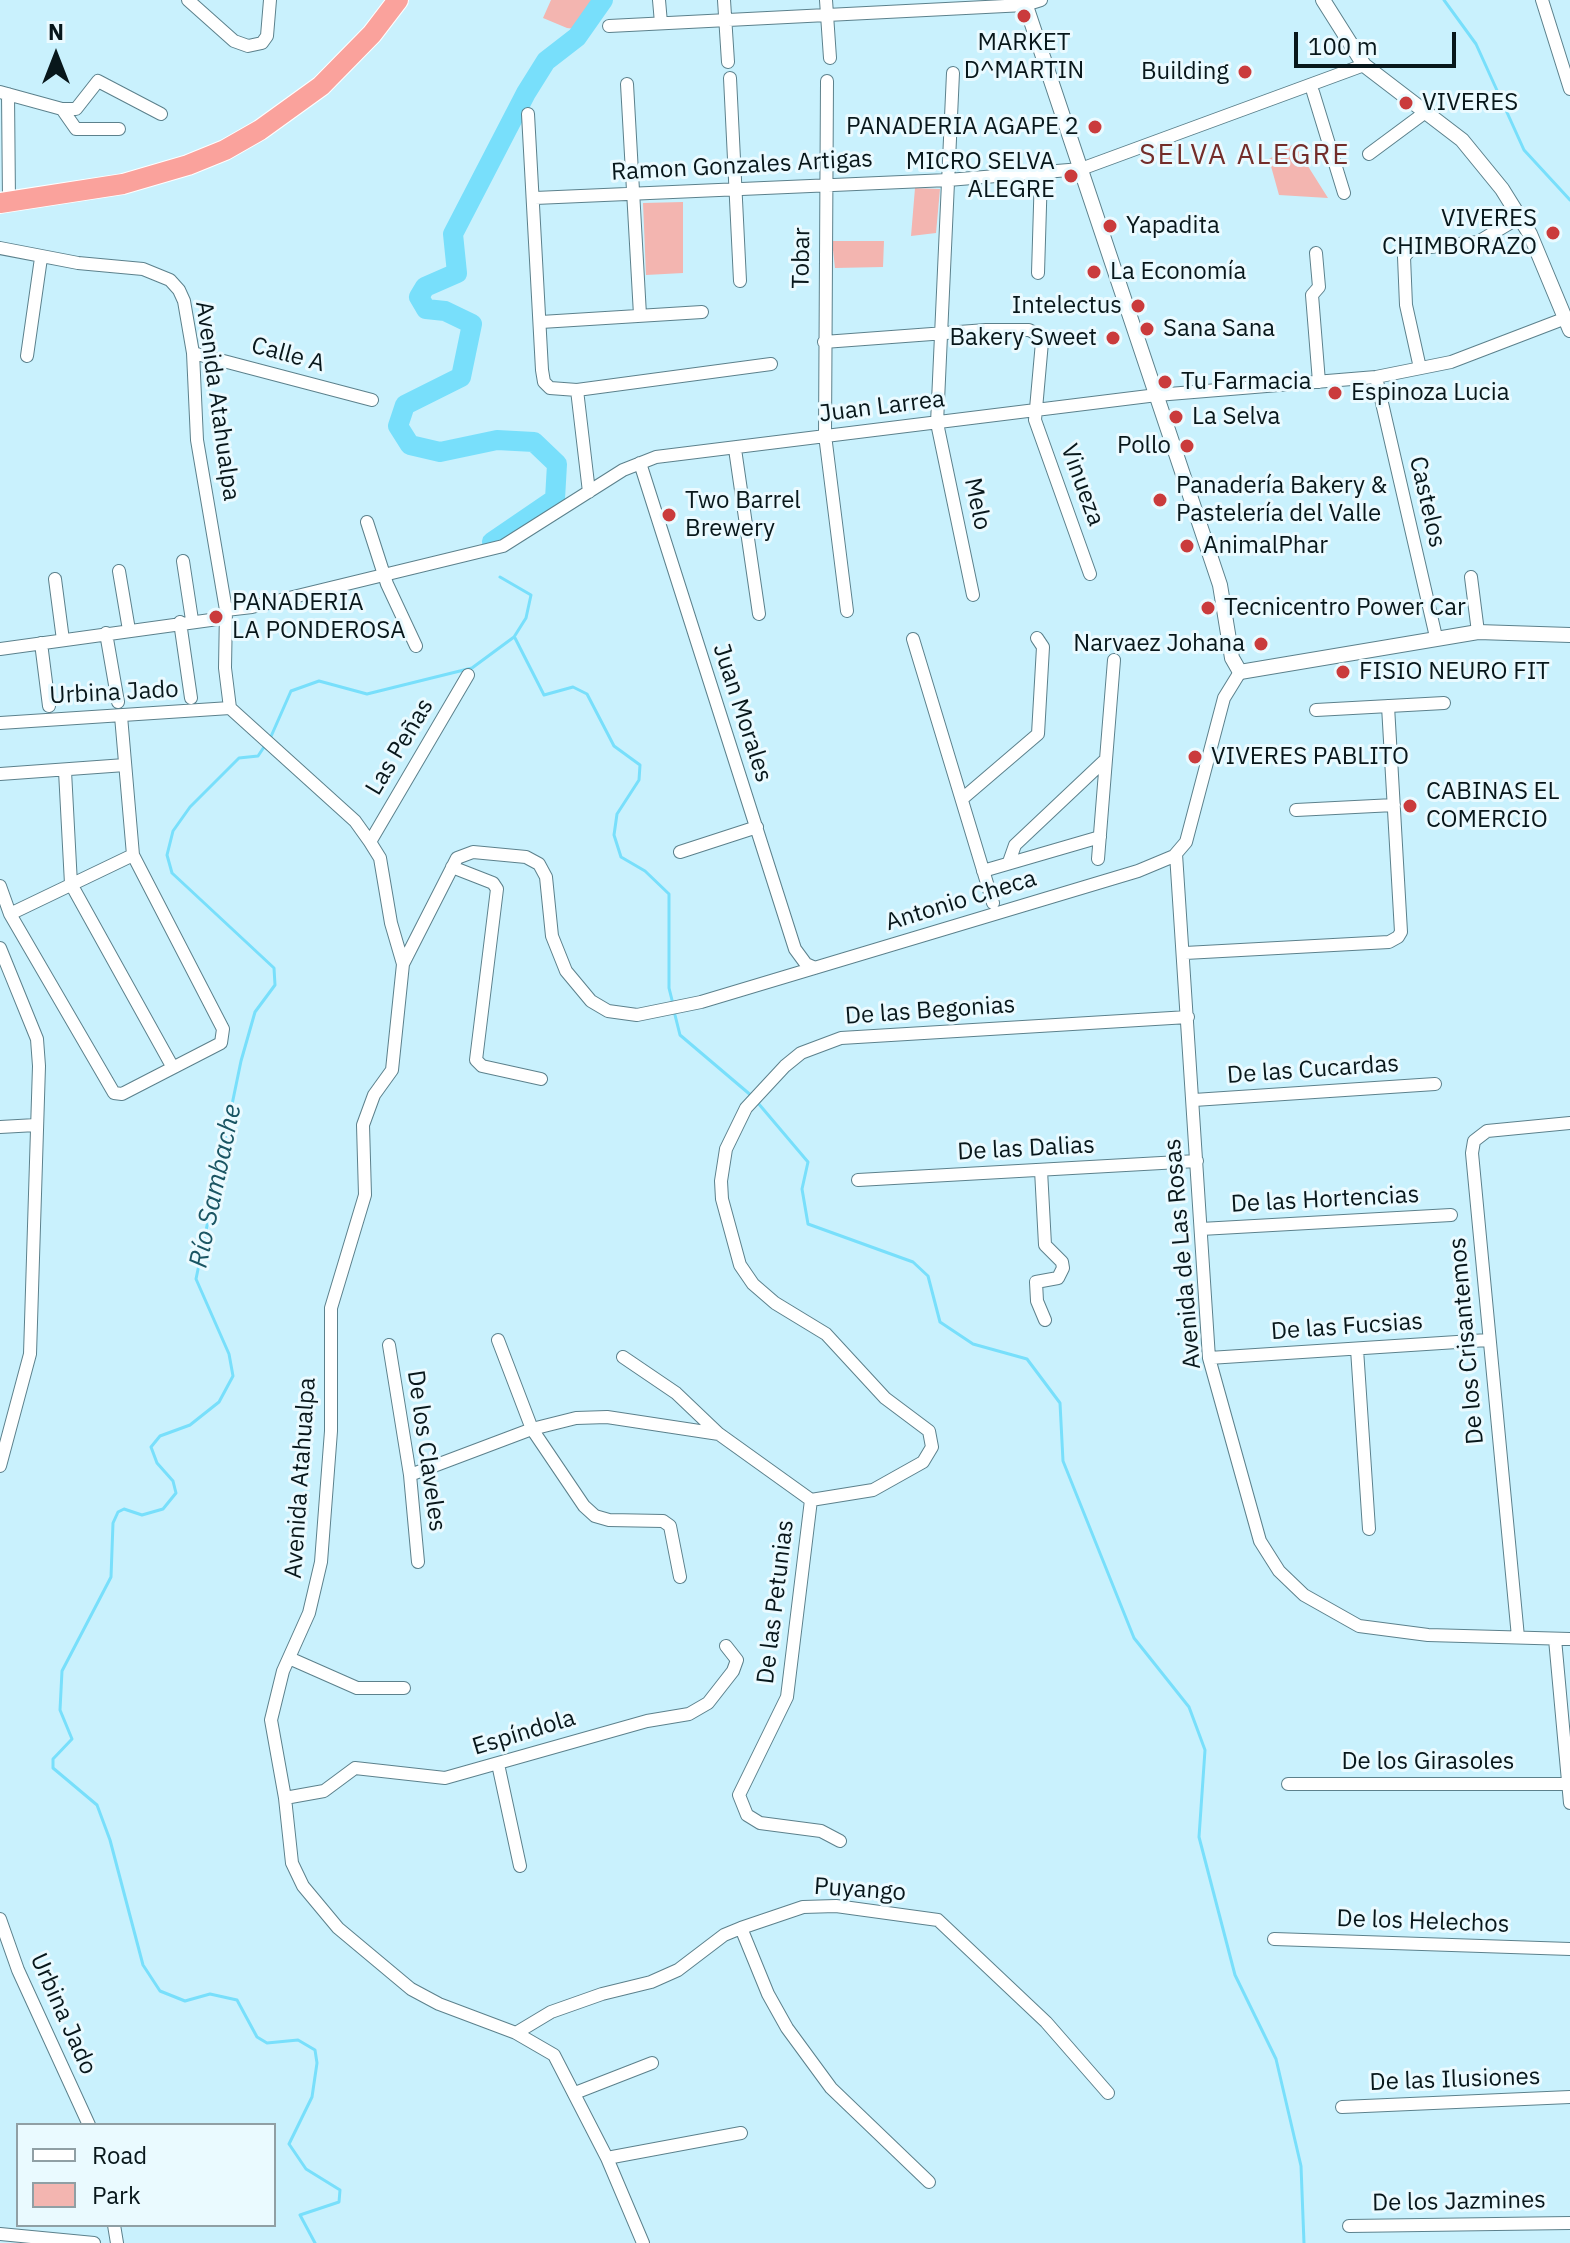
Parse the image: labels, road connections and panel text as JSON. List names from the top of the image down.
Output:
{
  "streets": {
    "street": [
      "Ramon Gonzales Artigas",
      "Tobar",
      "Calle A",
      "Avenida Atahualpa",
      "Juan Larrea",
      "Vinueza",
      "Castelos",
      "Melo",
      "Urbina Jado",
      "Juan Morales",
      "Las Peñas",
      "Antonio Checa",
      "De las Begonias",
      "De las Cucardas",
      "De las Dalias",
      "De las Hortencias",
      "Avenida de Las Rosas",
      "De las Fucsias",
      "De los Crisantemos",
      "De los Claveles",
      "De las Petunias",
      "Espíndola",
      "De los Girasoles",
      "Puyango",
      "De los Helechos",
      "De las Ilusiones",
      "De los Jazmines"
    ]
  },
  "crossings": [
    ["Ramon Gonzales Artigas", "Tobar"],
    ["Ramon Gonzales Artigas", "Melo"],
    ["Tobar", "Juan Larrea"],
    ["Calle A", "Avenida Atahualpa"],
    ["Avenida Atahualpa", "Juan Larrea"],
    ["Avenida Atahualpa", "Urbina Jado"],
    ["Avenida Atahualpa", "Las Peñas"],
    ["Avenida Atahualpa", "Espíndola"],
    ["Avenida Atahualpa", "Puyango"],
    ["Juan Larrea", "Vinueza"],
    ["Juan Larrea", "Castelos"],
    ["Juan Larrea", "Melo"],
    ["Juan Larrea", "Juan Morales"],
    ["Juan Morales", "Antonio Checa"],
    ["Antonio Checa", "Avenida de Las Rosas"],
    ["De las Begonias", "Avenida de Las Rosas"],
    ["De las Begonias", "De las Petunias"],
    ["De las Cucardas", "Avenida de Las Rosas"],
    ["De las Dalias", "Avenida de Las Rosas"],
    ["De las Hortencias", "Avenida de Las Rosas"],
    ["Avenida de Las Rosas", "De las Fucsias"],
    ["Avenida de Las Rosas", "De los Crisantemos"],
    ["De las Fucsias", "De los Crisantemos"]
  ],
  "districts": ["SELVA ALEGRE"],
  "water": ["Río Sambache"],
  "places": [
    "MARKET D^MARTIN",
    "Building",
    "VIVERES",
    "PANADERIA AGAPE 2",
    "MICRO SELVA ALEGRE",
    "Yapadita",
    "VIVERES CHIMBORAZO",
    "La Economía",
    "Intelectus",
    "Sana Sana",
    "Bakery Sweet",
    "Tu Farmacia",
    "Espinoza Lucia",
    "La Selva",
    "Pollo",
    "Panadería Bakery & Pastelería del Valle",
    "Two Barrel Brewery",
    "AnimalPhar",
    "Tecnicentro Power Car",
    "PANADERIA LA PONDEROSA",
    "Narvaez Johana",
    "FISIO NEURO FIT",
    "VIVERES PABLITO",
    "CABINAS EL COMERCIO"
  ],
  "legend": ["Road", "Park"],
  "scale_bar": "100 m",
  "north": "top"
}
